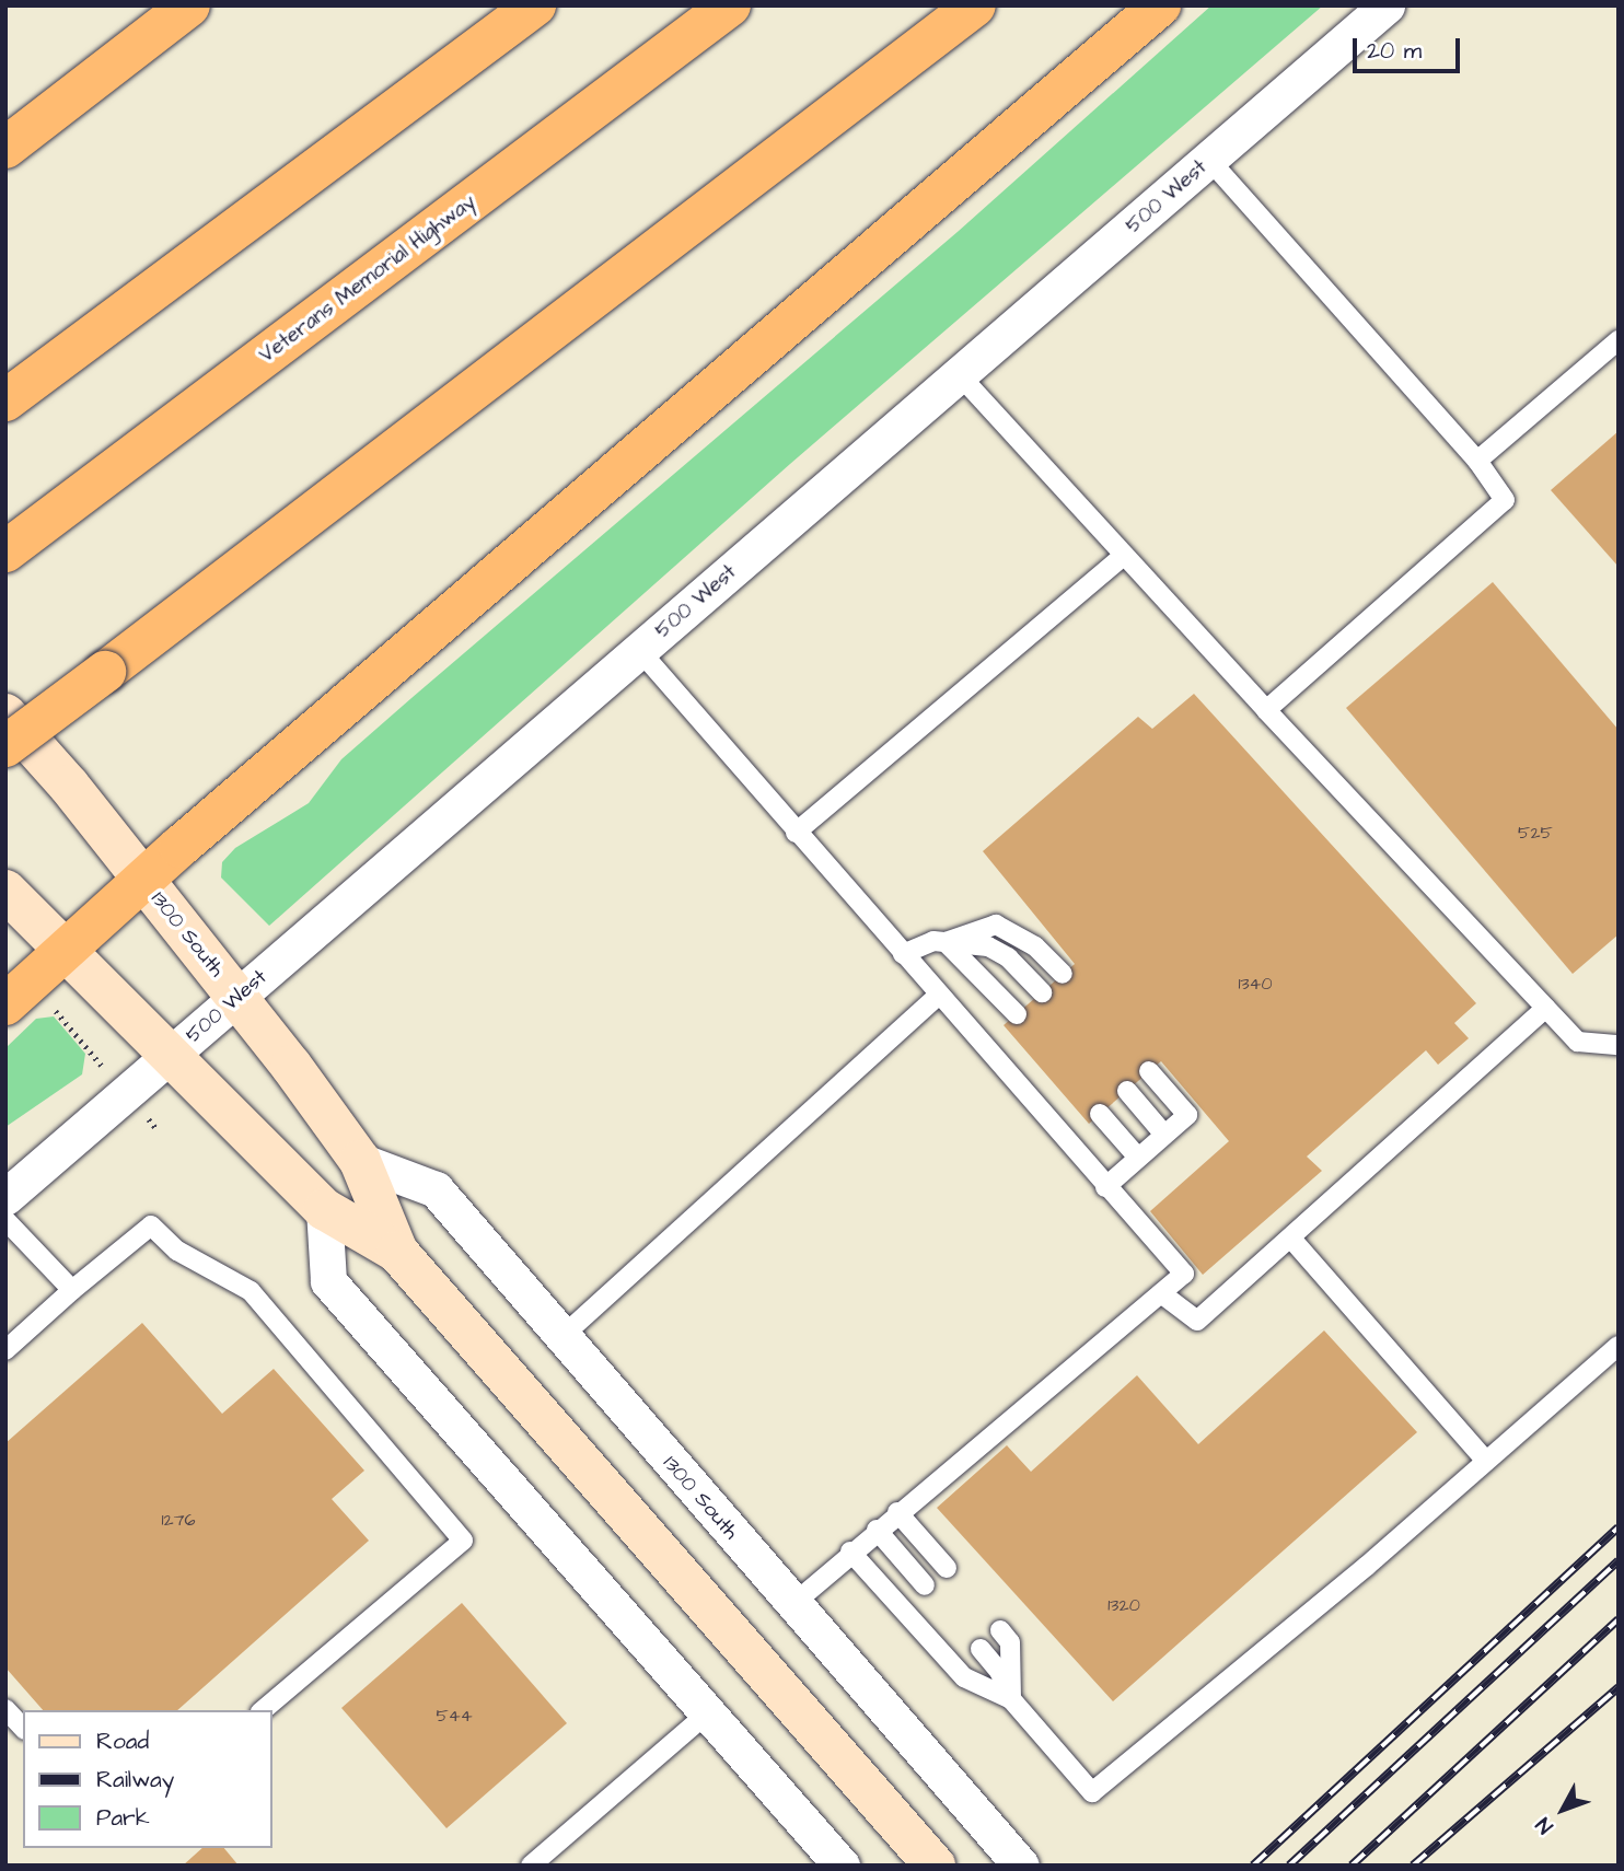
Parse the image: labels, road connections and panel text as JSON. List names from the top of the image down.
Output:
{
  "streets": {
    "highway": ["Veterans Memorial Highway"],
    "main road": ["1300 South"],
    "street": ["500 West"]
  },
  "crossings": [
    ["500 West", "1300 South"]
  ],
  "house_numbers": [
    "525",
    "1340",
    "1276",
    "1320",
    "544"
  ],
  "legend": ["Road", "Railway", "Park"],
  "scale_bar": "20 m",
  "north": "bottom left"
}
